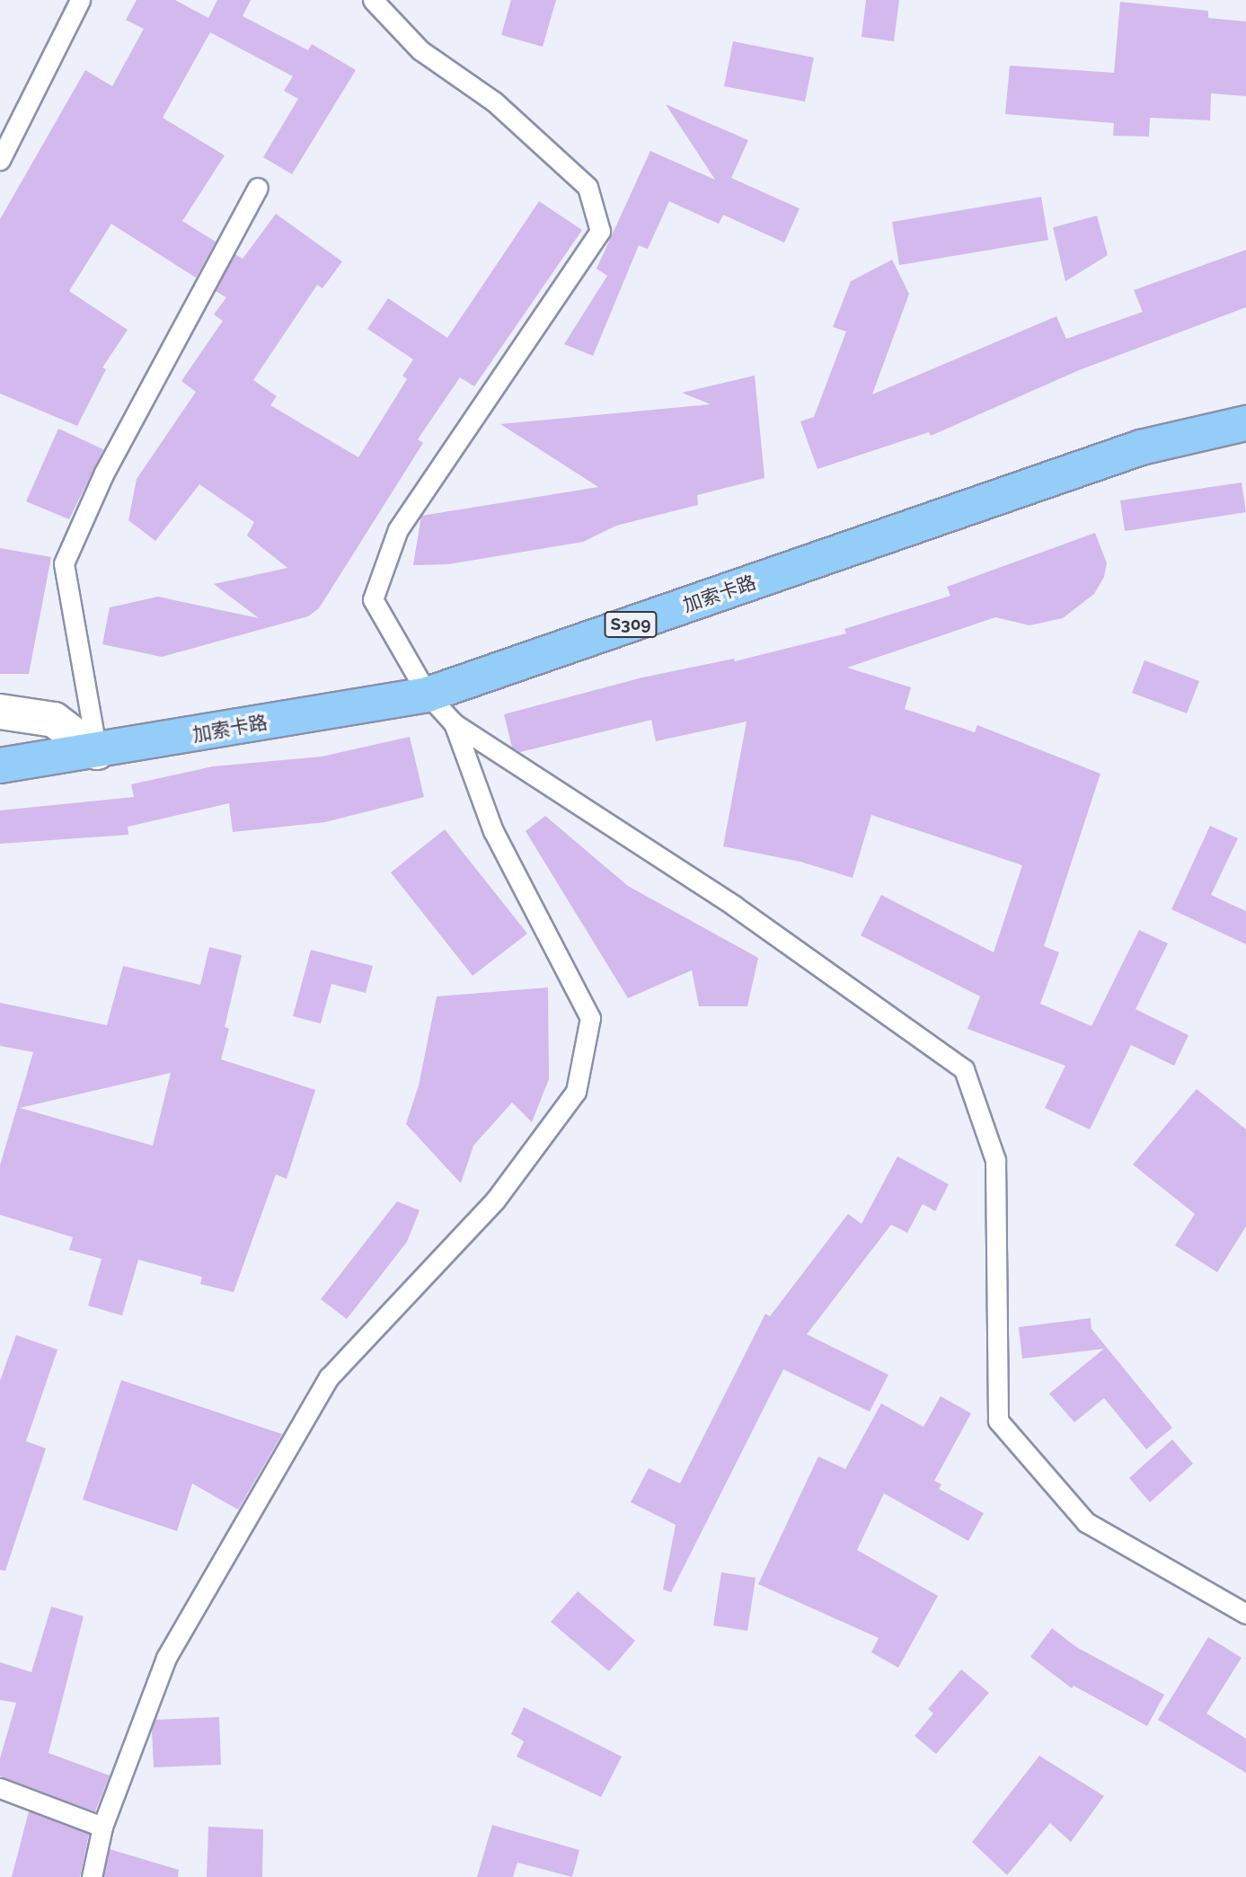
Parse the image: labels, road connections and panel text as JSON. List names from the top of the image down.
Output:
{
  "streets": {
    "main road": ["加索卡路", "S309"]
  }
}
